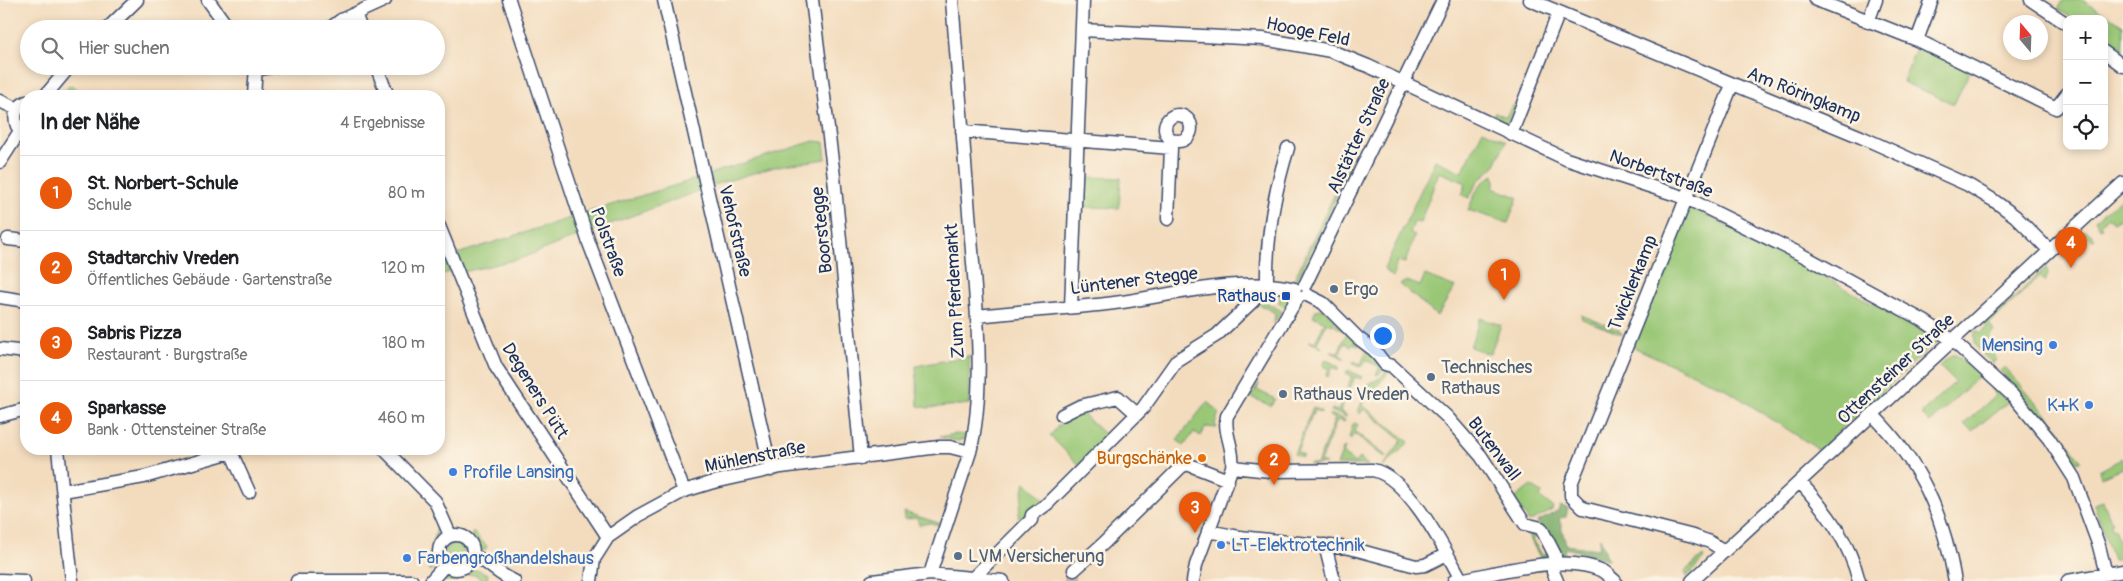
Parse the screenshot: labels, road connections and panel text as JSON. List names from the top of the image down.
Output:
{
  "streets": {
    "street": [
      "Hooge Feld",
      "Am Röringkamp",
      "Alstätter Straße",
      "Norbertstraße",
      "Boorstegge",
      "Vehofstraße",
      "Polstraße",
      "Lüntener Stegge",
      "Twicklerkamp",
      "Zum Pferdemarkt",
      "Ottensteiner Straße",
      "Degeners Pütt",
      "Butenwall",
      "Mühlenstraße"
    ]
  },
  "crossings": [
    ["Hooge Feld", "Alstätter Straße"],
    ["Hooge Feld", "Norbertstraße"],
    ["Am Röringkamp", "Twicklerkamp"],
    ["Am Röringkamp", "Ottensteiner Straße"],
    ["Alstätter Straße", "Norbertstraße"],
    ["Alstätter Straße", "Lüntener Stegge"],
    ["Alstätter Straße", "Butenwall"],
    ["Norbertstraße", "Twicklerkamp"],
    ["Norbertstraße", "Ottensteiner Straße"],
    ["Boorstegge", "Mühlenstraße"],
    ["Vehofstraße", "Mühlenstraße"],
    ["Polstraße", "Mühlenstraße"],
    ["Lüntener Stegge", "Zum Pferdemarkt"],
    ["Lüntener Stegge", "Butenwall"],
    ["Twicklerkamp", "Ottensteiner Straße"],
    ["Zum Pferdemarkt", "Mühlenstraße"],
    ["Degeners Pütt", "Mühlenstraße"]
  ],
  "places": {
    "other": [
      "Ergo",
      "Mensing",
      "Technisches Rathaus",
      "Rathaus Vreden",
      "K+K",
      "Burgschänke",
      "Profile Lansing",
      "LT-Elektrotechnik",
      "LVM Versicherung",
      "Farbengroßhandelshaus"
    ],
    "transit": ["Rathaus"]
  },
  "north": "top",
  "page": {
    "map_buttons": ["+", "−"],
    "search": "Hier suchen",
    "heading": ["In der Nähe", "4 Ergebnisse"],
    "list": [
      {
        "mark": "1",
        "name": "St. Norbert-Schule",
        "note": "Schule",
        "value": "80 m"
      },
      {
        "mark": "2",
        "name": "Stadtarchiv Vreden",
        "note": "Öffentliches Gebäude · Gartenstraße",
        "value": "120 m"
      },
      {
        "mark": "3",
        "name": "Sabris Pizza",
        "note": "Restaurant · Burgstraße",
        "value": "180 m"
      },
      {
        "mark": "4",
        "name": "Sparkasse",
        "note": "Bank · Ottensteiner Straße",
        "value": "460 m"
      }
    ],
    "pins": [
      "4",
      "1",
      "2",
      "3"
    ]
  }
}
